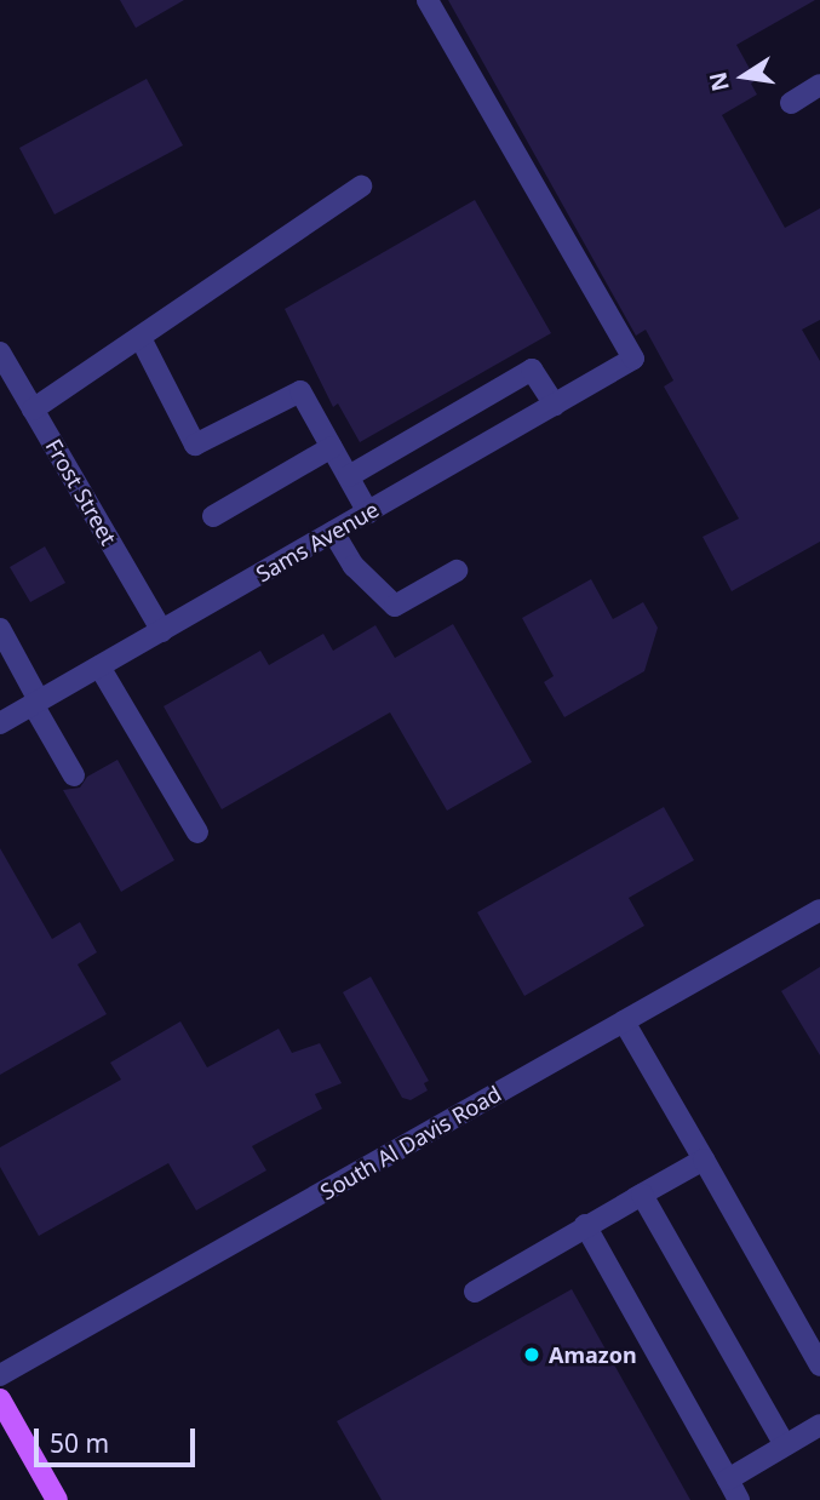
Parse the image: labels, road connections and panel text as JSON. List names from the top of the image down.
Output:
{
  "streets": {
    "street": ["Frost Street", "Sams Avenue", "South Al Davis Road"]
  },
  "crossings": [
    ["Frost Street", "Sams Avenue"]
  ],
  "places": ["Amazon"],
  "scale_bar": "50 m",
  "north": "left"
}
